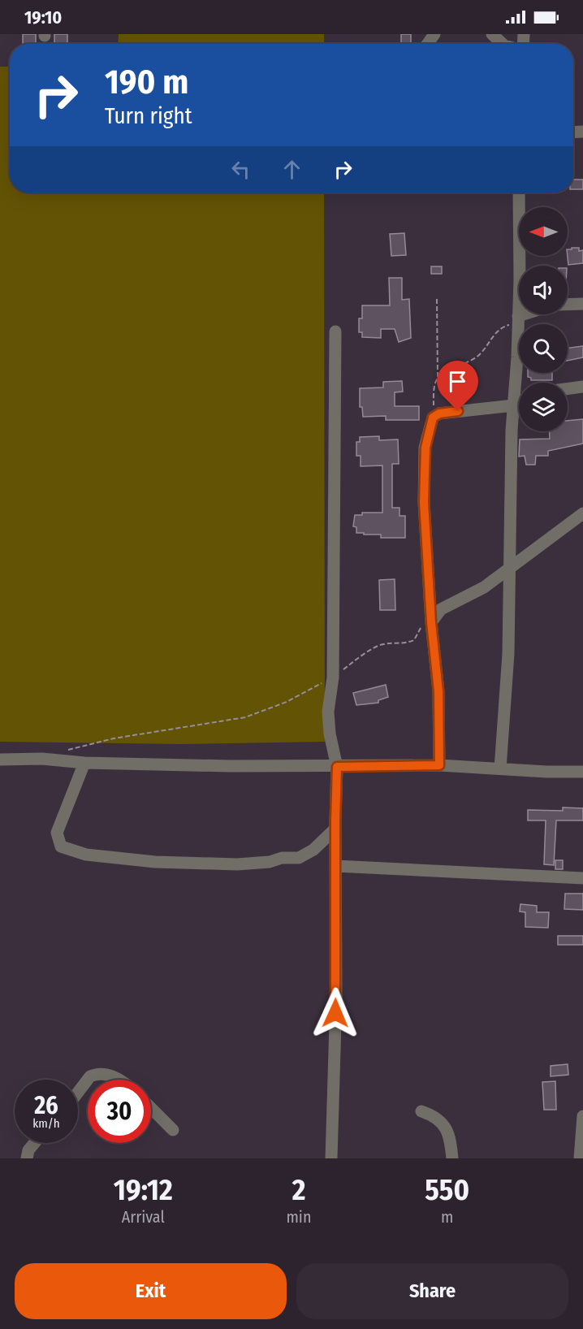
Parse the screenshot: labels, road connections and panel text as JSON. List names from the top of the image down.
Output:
{
  "north": "left",
  "page": {
    "status": "19:10",
    "turn": ["190 m", "Turn right"],
    "speed": "26 km/h",
    "limit": "30",
    "eta": [
      "19:12",
      "Arrival",
      "2",
      "min",
      "550",
      "m"
    ],
    "buttons": ["Exit", "Share"]
  }
}
